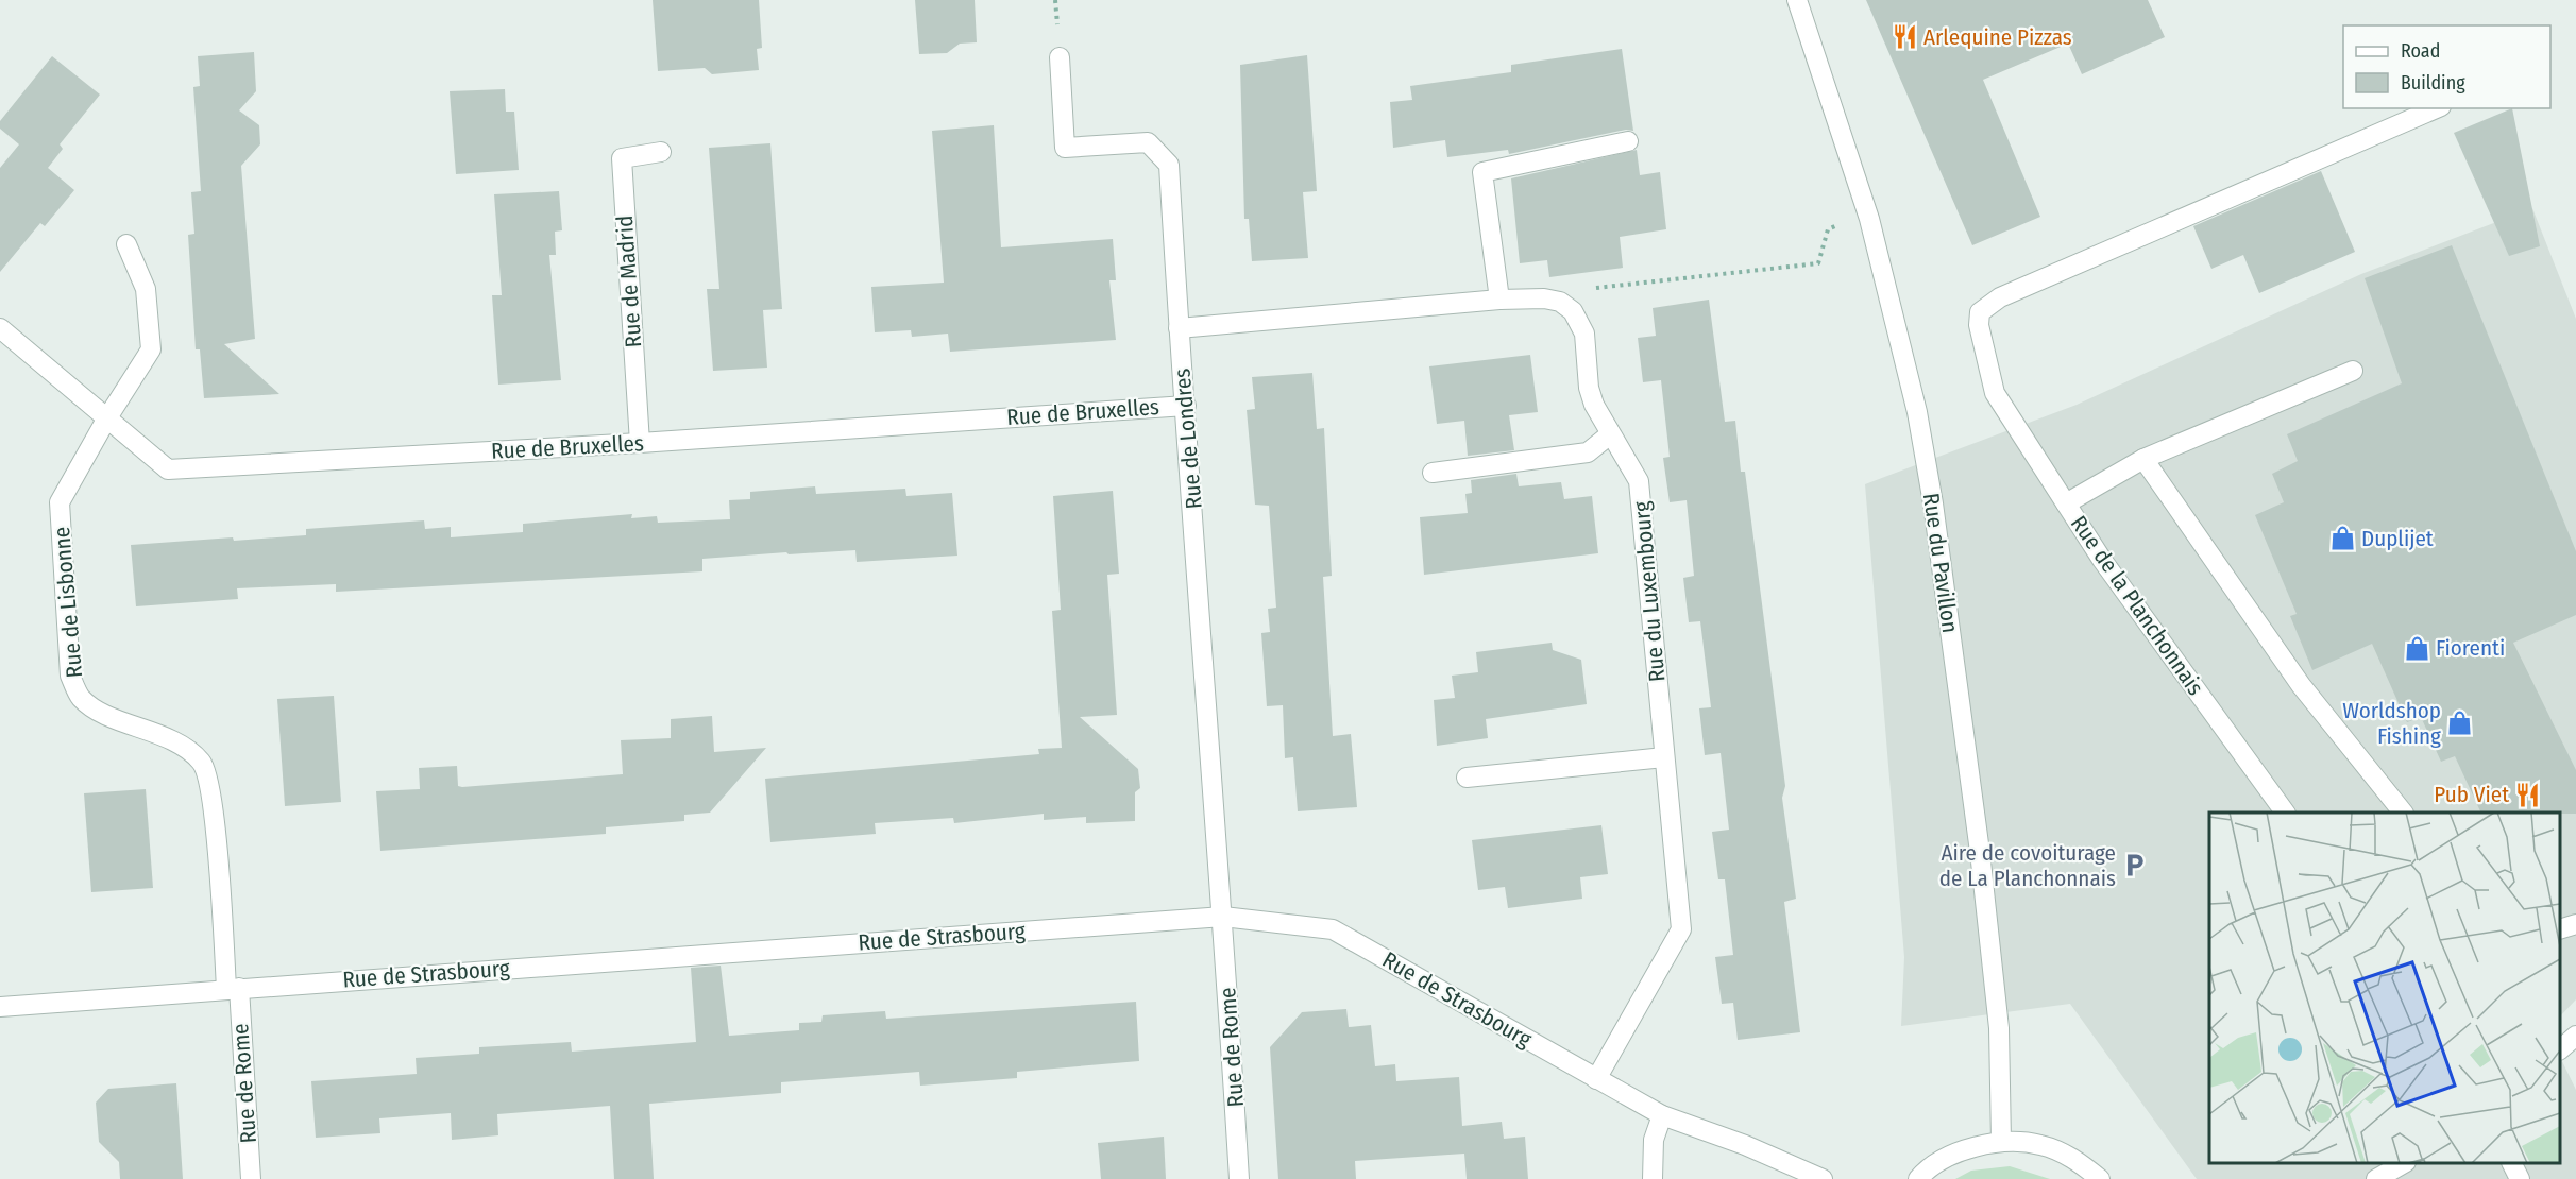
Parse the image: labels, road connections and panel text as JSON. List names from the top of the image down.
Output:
{
  "streets": {
    "street": [
      "Rue de Madrid",
      "Rue de Bruxelles",
      "Rue de Londres",
      "Rue du Pavillon",
      "Rue du Luxembourg",
      "Rue de Lisbonne",
      "Rue de la Planchonnais",
      "Rue de Strasbourg",
      "Rue de Rome"
    ]
  },
  "crossings": [
    ["Rue de Madrid", "Rue de Bruxelles"],
    ["Rue de Bruxelles", "Rue de Londres"],
    ["Rue de Bruxelles", "Rue de Lisbonne"],
    ["Rue de Londres", "Rue de Strasbourg"],
    ["Rue de Londres", "Rue de Rome"],
    ["Rue du Luxembourg", "Rue de Strasbourg"],
    ["Rue de Lisbonne", "Rue de Strasbourg"],
    ["Rue de Lisbonne", "Rue de Rome"],
    ["Rue de Strasbourg", "Rue de Rome"]
  ],
  "places": {
    "restaurant": ["Arlequine Pizzas", "Pub Viet"],
    "shop": ["Duplijet", "Fiorenti", "Worldshop Fishing"],
    "parking": ["Aire de covoiturage de La Planchonnais"]
  },
  "legend": ["Road", "Building"]
}
